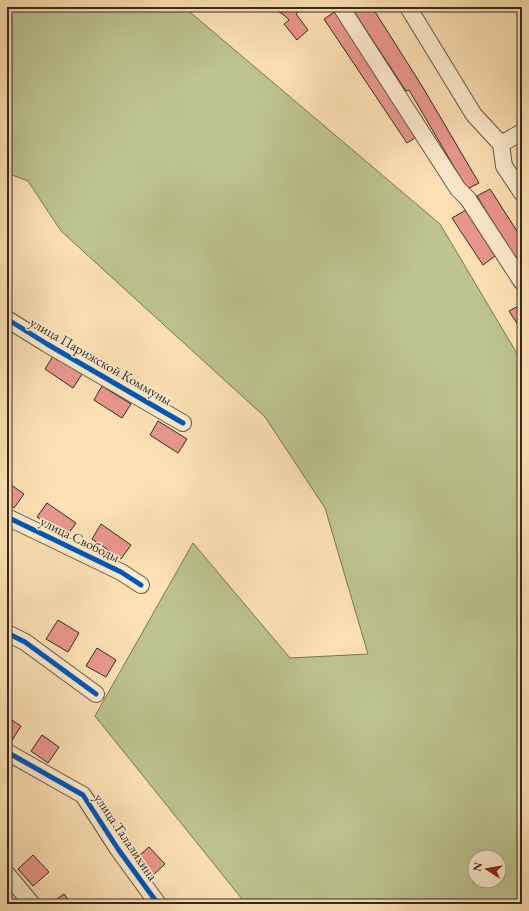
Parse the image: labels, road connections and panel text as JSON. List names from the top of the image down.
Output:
{
  "streets": {
    "street": ["улица Парижской Коммуны", "улица Свободы", "улица Талалихина"]
  },
  "north": "left"
}
